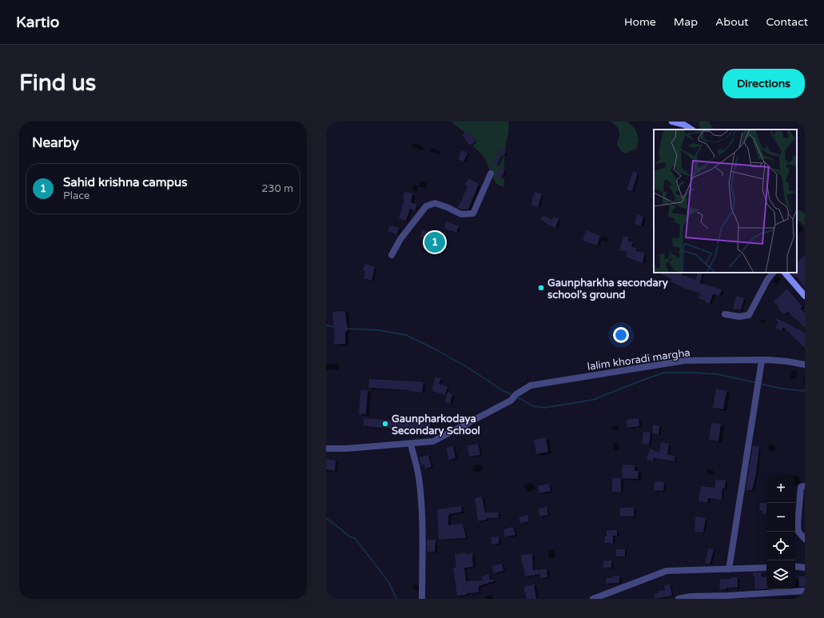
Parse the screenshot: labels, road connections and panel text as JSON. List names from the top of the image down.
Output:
{
  "streets": {
    "street": ["lalim khoradi margha"]
  },
  "places": ["Gaunpharkha secondary school's ground", "Gaunpharkodaya Secondary School"],
  "page": {
    "header": "Kartio",
    "nav": [
      "Home",
      "Map",
      "About",
      "Contact"
    ],
    "buttons": "Directions",
    "title": "Find us",
    "heading": "Nearby",
    "list": [
      {
        "mark": "1",
        "name": "Sahid krishna campus",
        "note": "Place",
        "value": "230 m"
      }
    ],
    "pins": "1",
    "map_buttons": ["+", "−"]
  }
}
